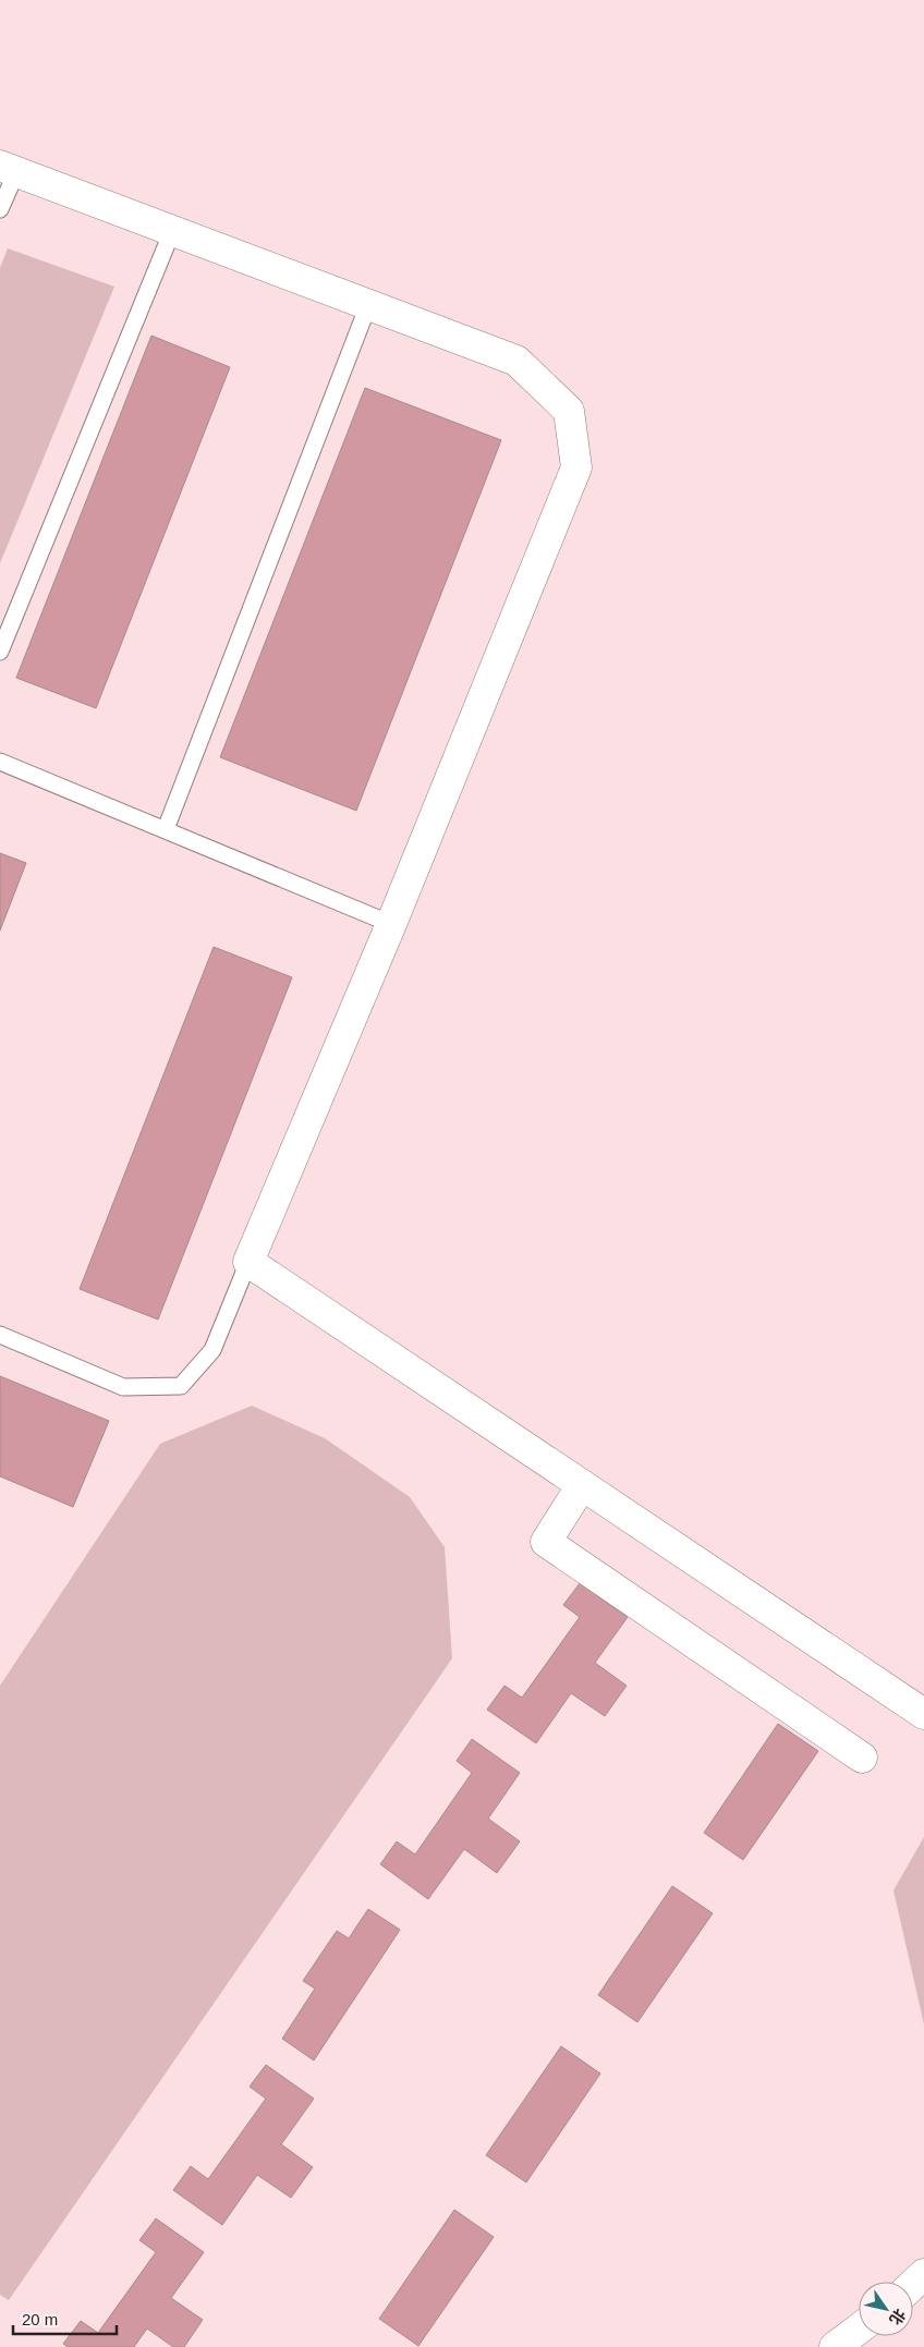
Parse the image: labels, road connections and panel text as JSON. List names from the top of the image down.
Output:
{
  "scale_bar": "20 m",
  "north": "bottom right"
}
